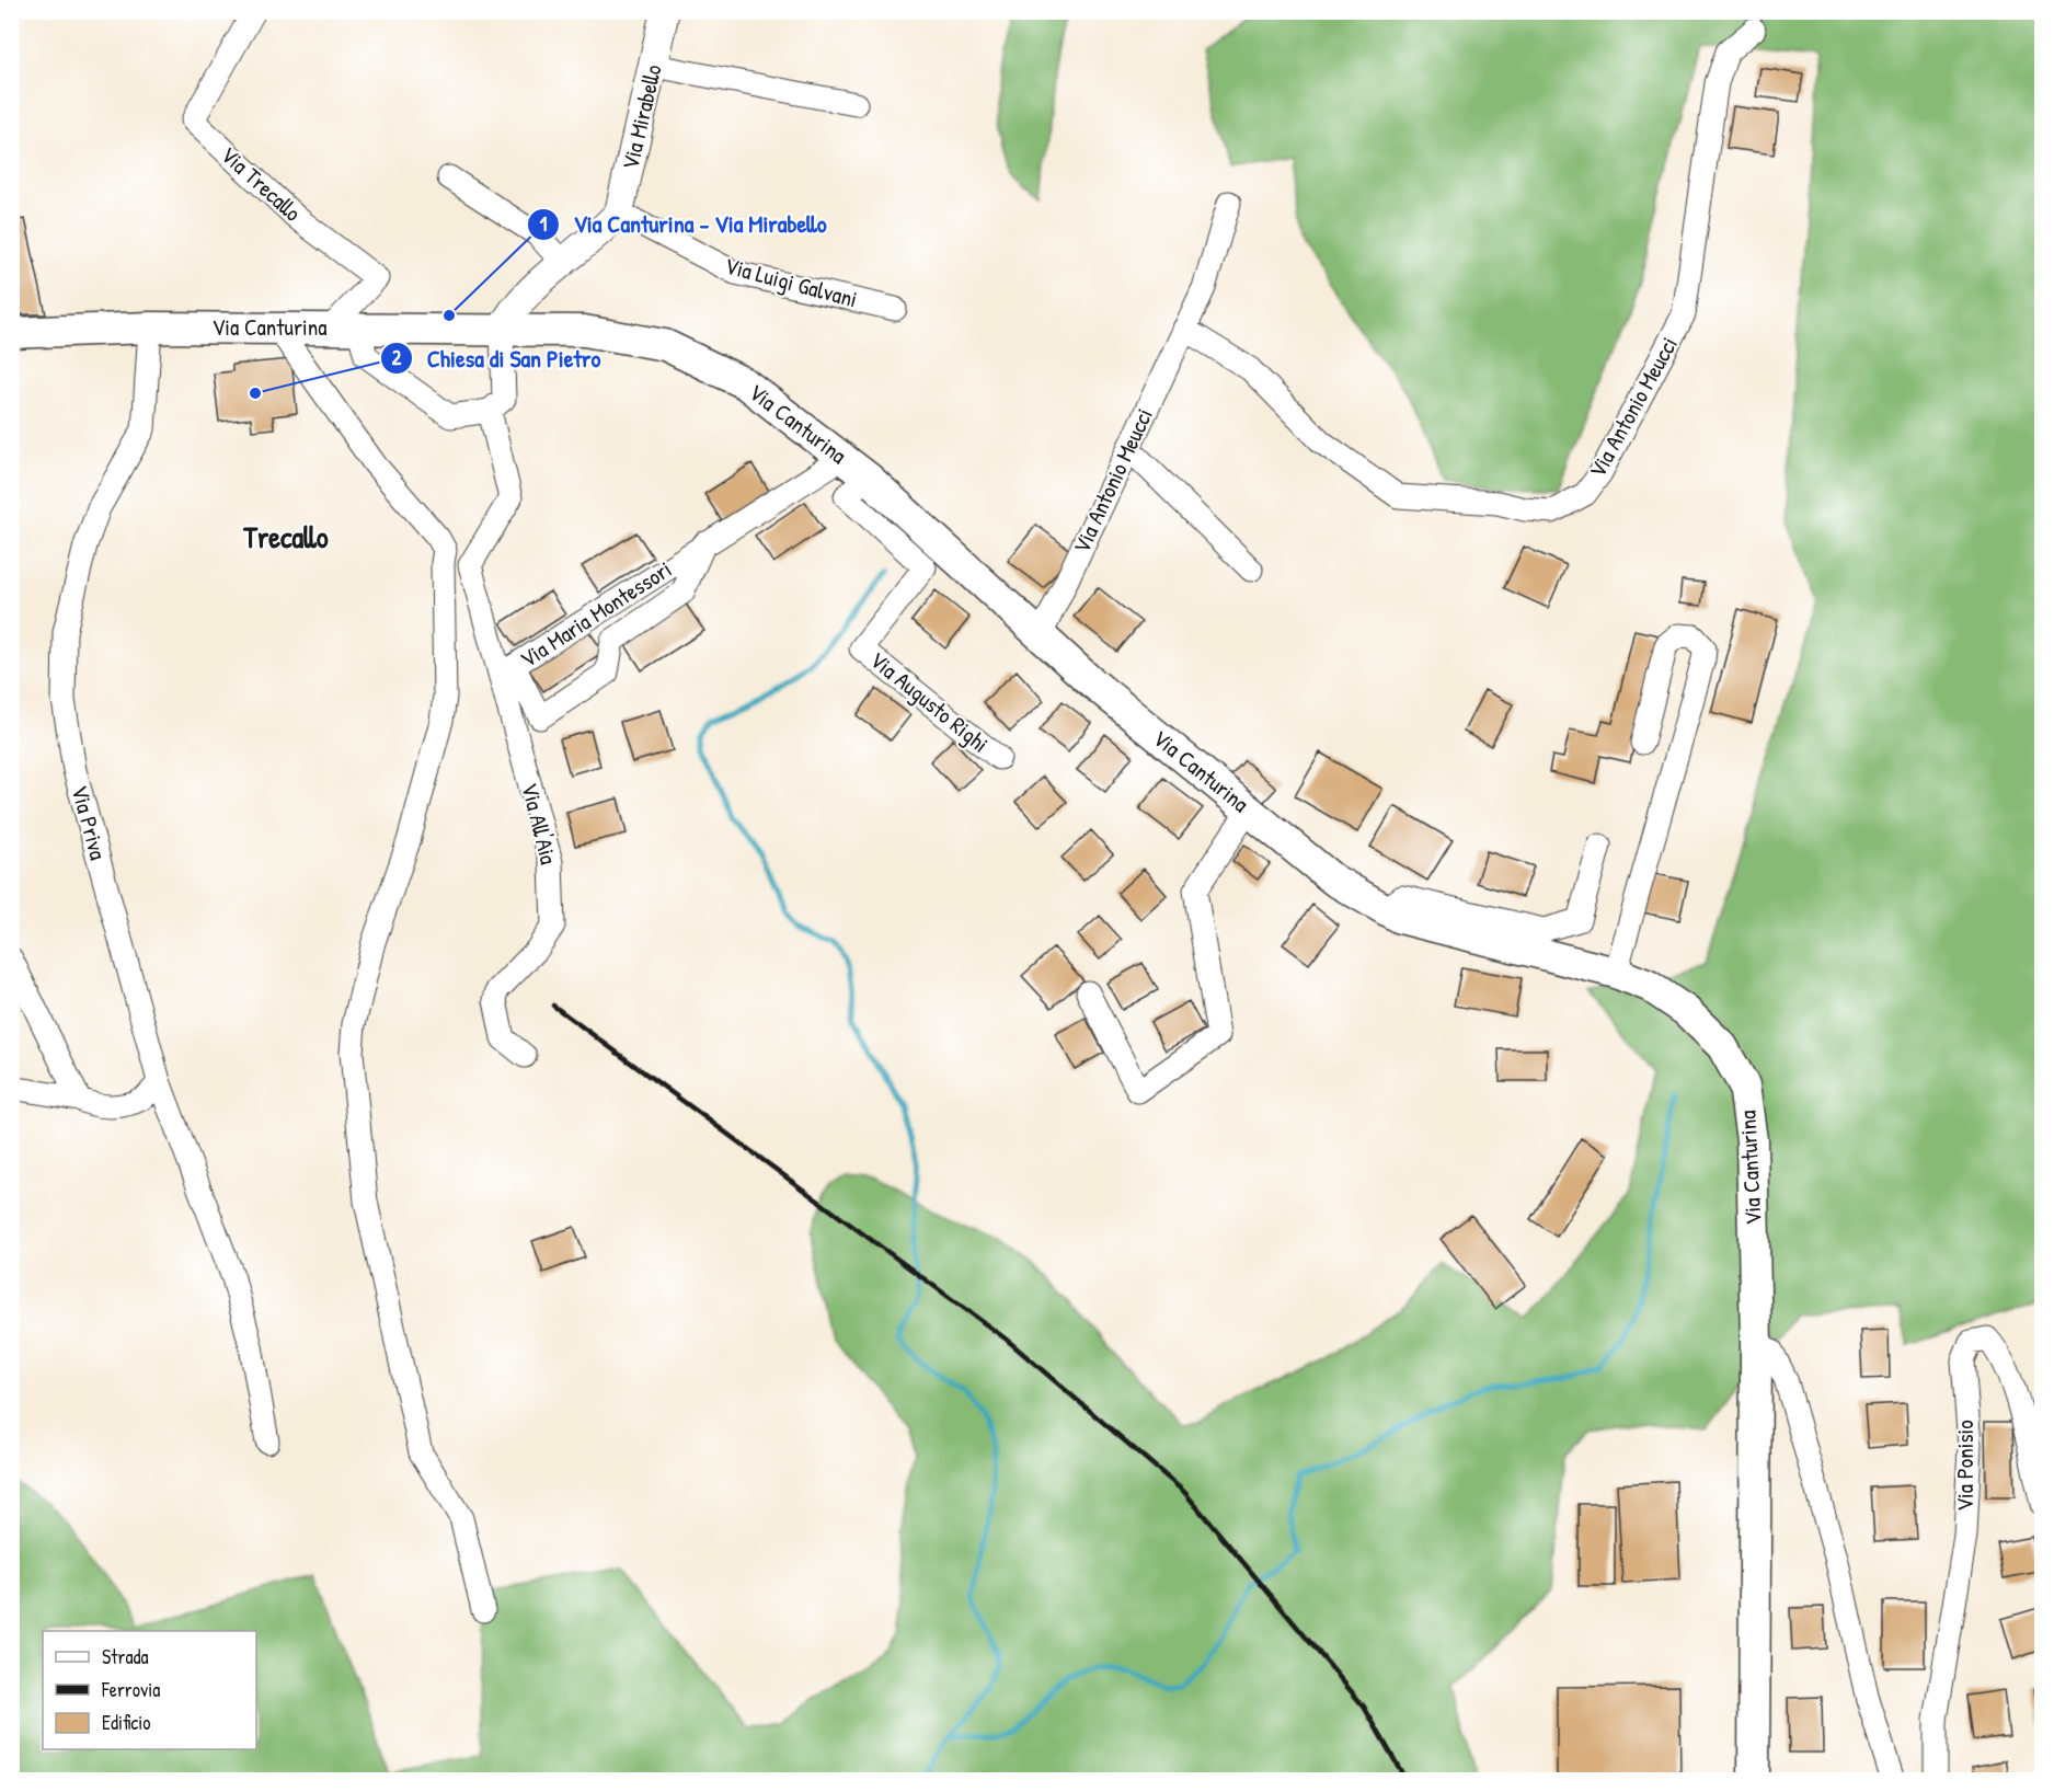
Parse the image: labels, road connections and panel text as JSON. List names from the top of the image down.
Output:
{
  "streets": {
    "main road": ["Via Canturina"],
    "street": [
      "Via Mirabello",
      "Via Trecallo",
      "Via Luigi Galvani",
      "Via Antonio Meucci",
      "Via Maria Montessori",
      "Via Augusto Righi",
      "Via Priva",
      "Via All'Aia",
      "Via Ponisio"
    ]
  },
  "crossings": [
    ["Via Mirabello", "Via Luigi Galvani"],
    ["Via Mirabello", "Via Canturina"],
    ["Via Trecallo", "Via Canturina"],
    ["Via Canturina", "Via Antonio Meucci"],
    ["Via Canturina", "Via Maria Montessori"],
    ["Via Canturina", "Via Augusto Righi"],
    ["Via Canturina", "Via Priva"]
  ],
  "districts": ["Trecallo"],
  "places": ["Via Canturina - Via Mirabello", "Chiesa di San Pietro"],
  "legend": ["Strada", "Ferrovia", "Edificio"]
}
